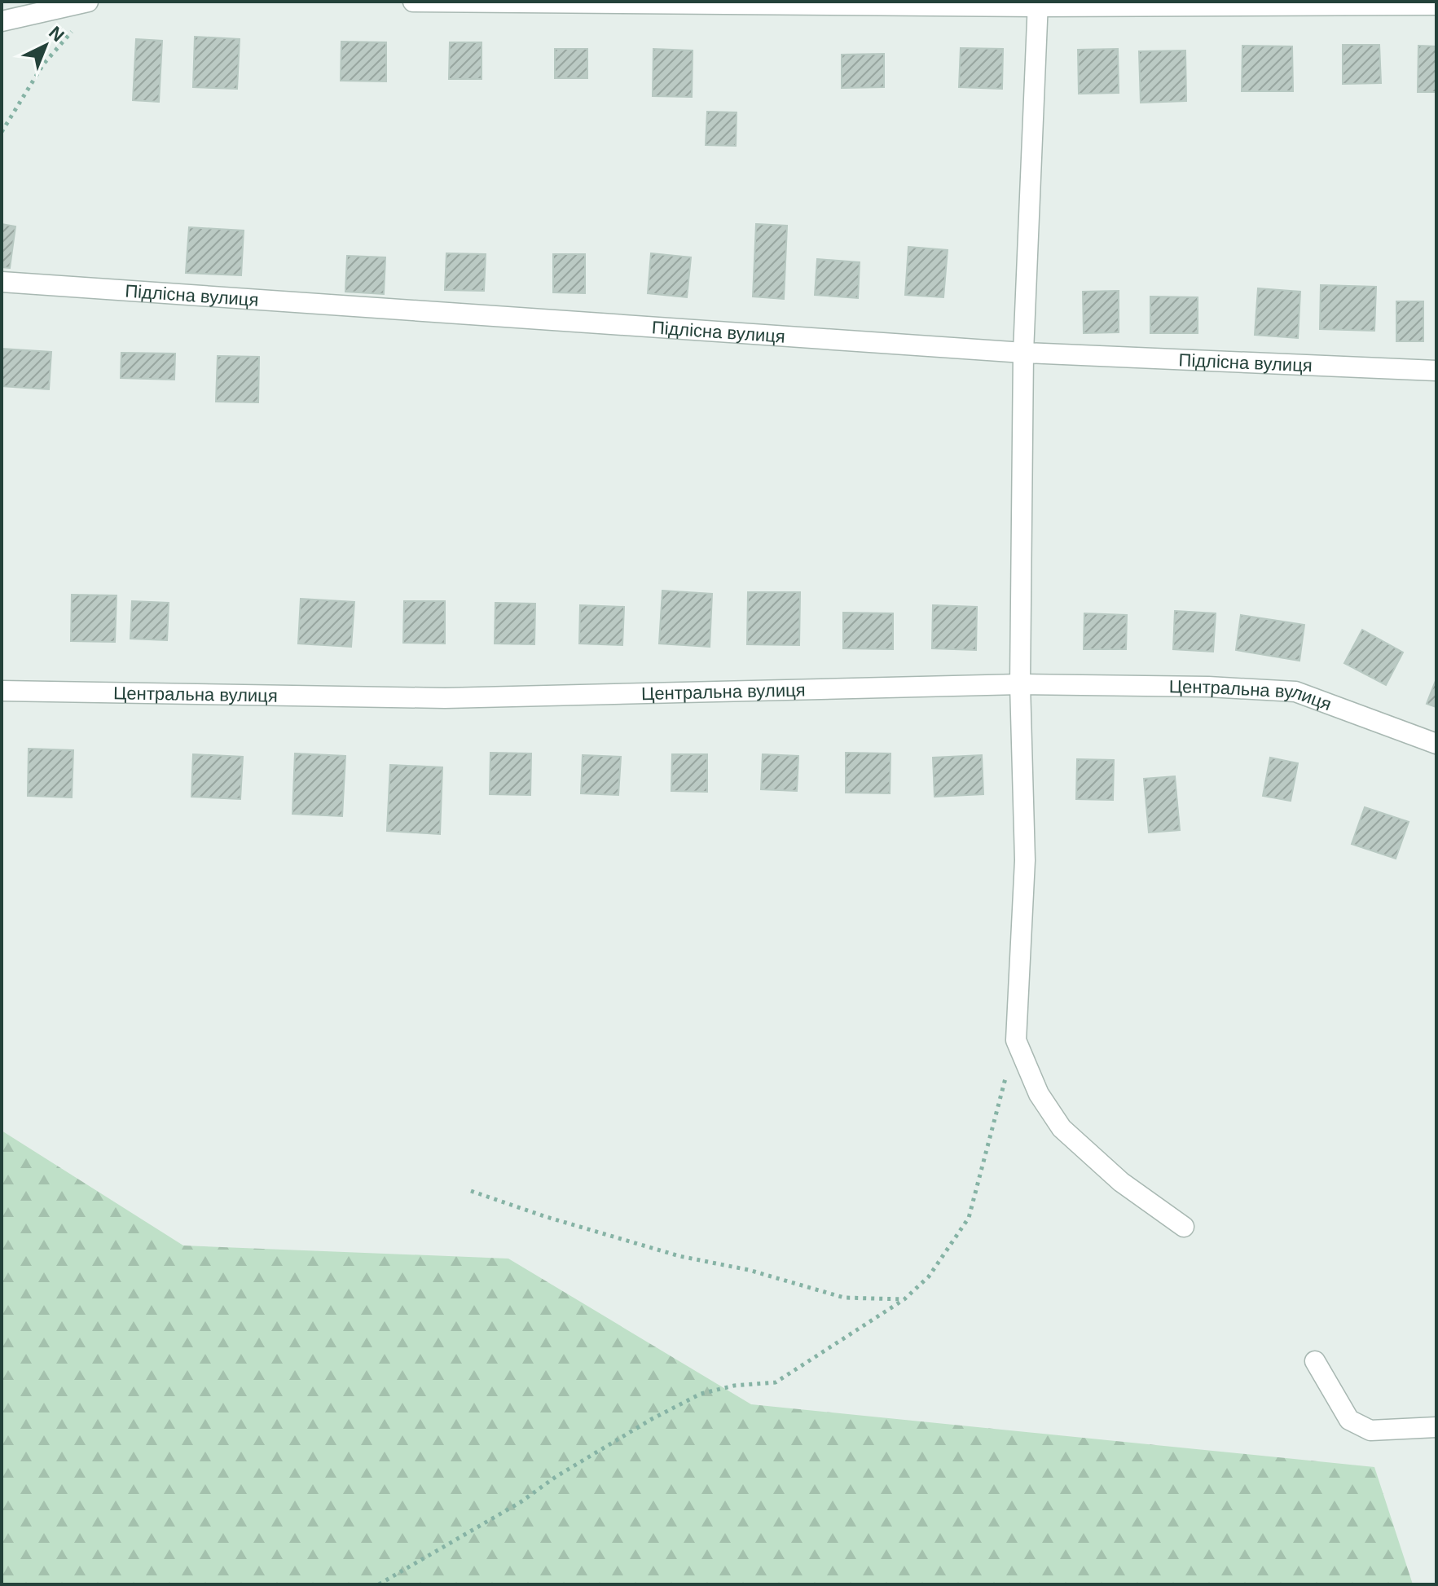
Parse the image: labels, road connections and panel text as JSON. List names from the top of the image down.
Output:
{
  "streets": {
    "street": ["Підлісна вулиця", "Центральна вулиця"]
  },
  "north": "top right"
}
